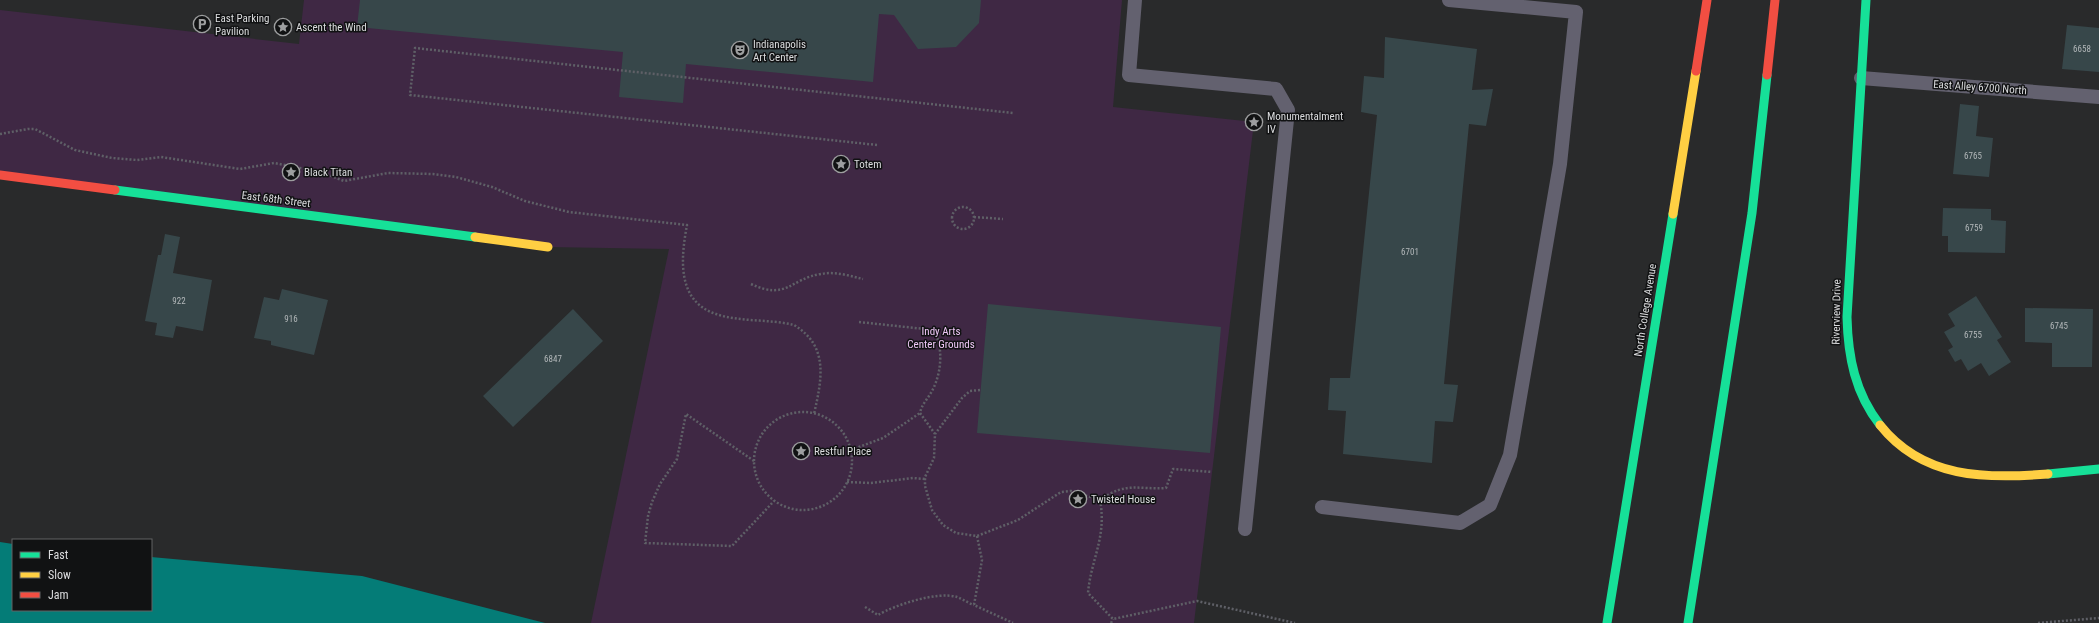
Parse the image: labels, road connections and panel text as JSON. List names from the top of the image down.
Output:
{
  "streets": {
    "main road": ["East 68th Street", "North College Avenue", "Riverview Drive"],
    "lane": ["East Alley 6700 North"]
  },
  "crossings": [
    ["East Alley 6700 North", "Riverview Drive"]
  ],
  "parks": ["Indy Arts Center Grounds"],
  "places": {
    "parking": ["East Parking Pavilion"],
    "place": [
      "Ascent the Wind",
      "Monumentalment IV",
      "Totem",
      "Black Titan",
      "Restful Place",
      "Twisted House"
    ],
    "theatre": ["Indianapolis Art Center"]
  },
  "house_numbers": [
    "6658",
    "6765",
    "6759",
    "6701",
    "922",
    "916",
    "6745",
    "6755",
    "6847"
  ],
  "legend": ["Fast", "Slow", "Jam"]
}
